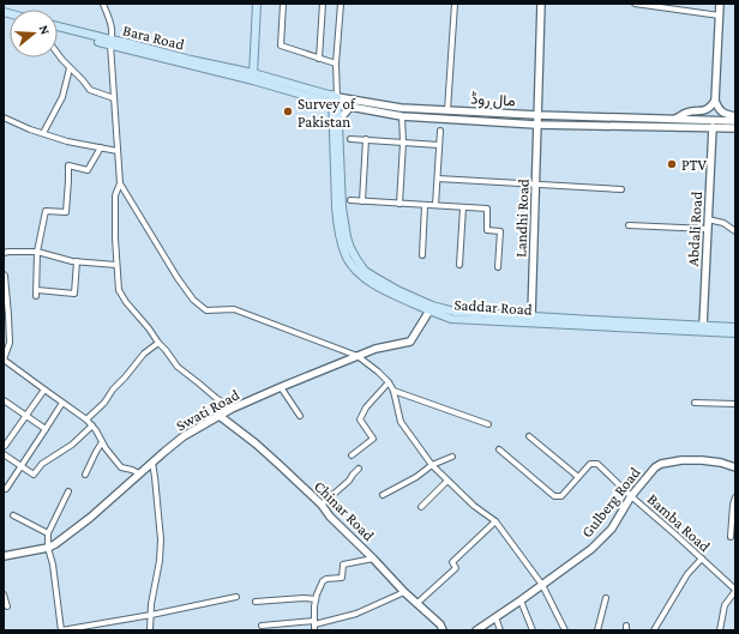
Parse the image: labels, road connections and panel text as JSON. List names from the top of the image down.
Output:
{
  "streets": {
    "main road": ["Bara Road", "مال روڈ", "Saddar Road"],
    "street": [
      "Landhi Road",
      "Abdali Road",
      "Swati Road",
      "Gulberg Road",
      "Chinar Road",
      "Bamba Road"
    ]
  },
  "crossings": [
    ["Bara Road", "مال روڈ"],
    ["مال روڈ", "Landhi Road"],
    ["مال روڈ", "Abdali Road"],
    ["مال روڈ", "Saddar Road"],
    ["Landhi Road", "Saddar Road"],
    ["Abdali Road", "Saddar Road"],
    ["Saddar Road", "Swati Road"],
    ["Swati Road", "Chinar Road"],
    ["Gulberg Road", "Bamba Road"]
  ],
  "places": ["Survey of Pakistan", "PTV"],
  "north": "right"
}
